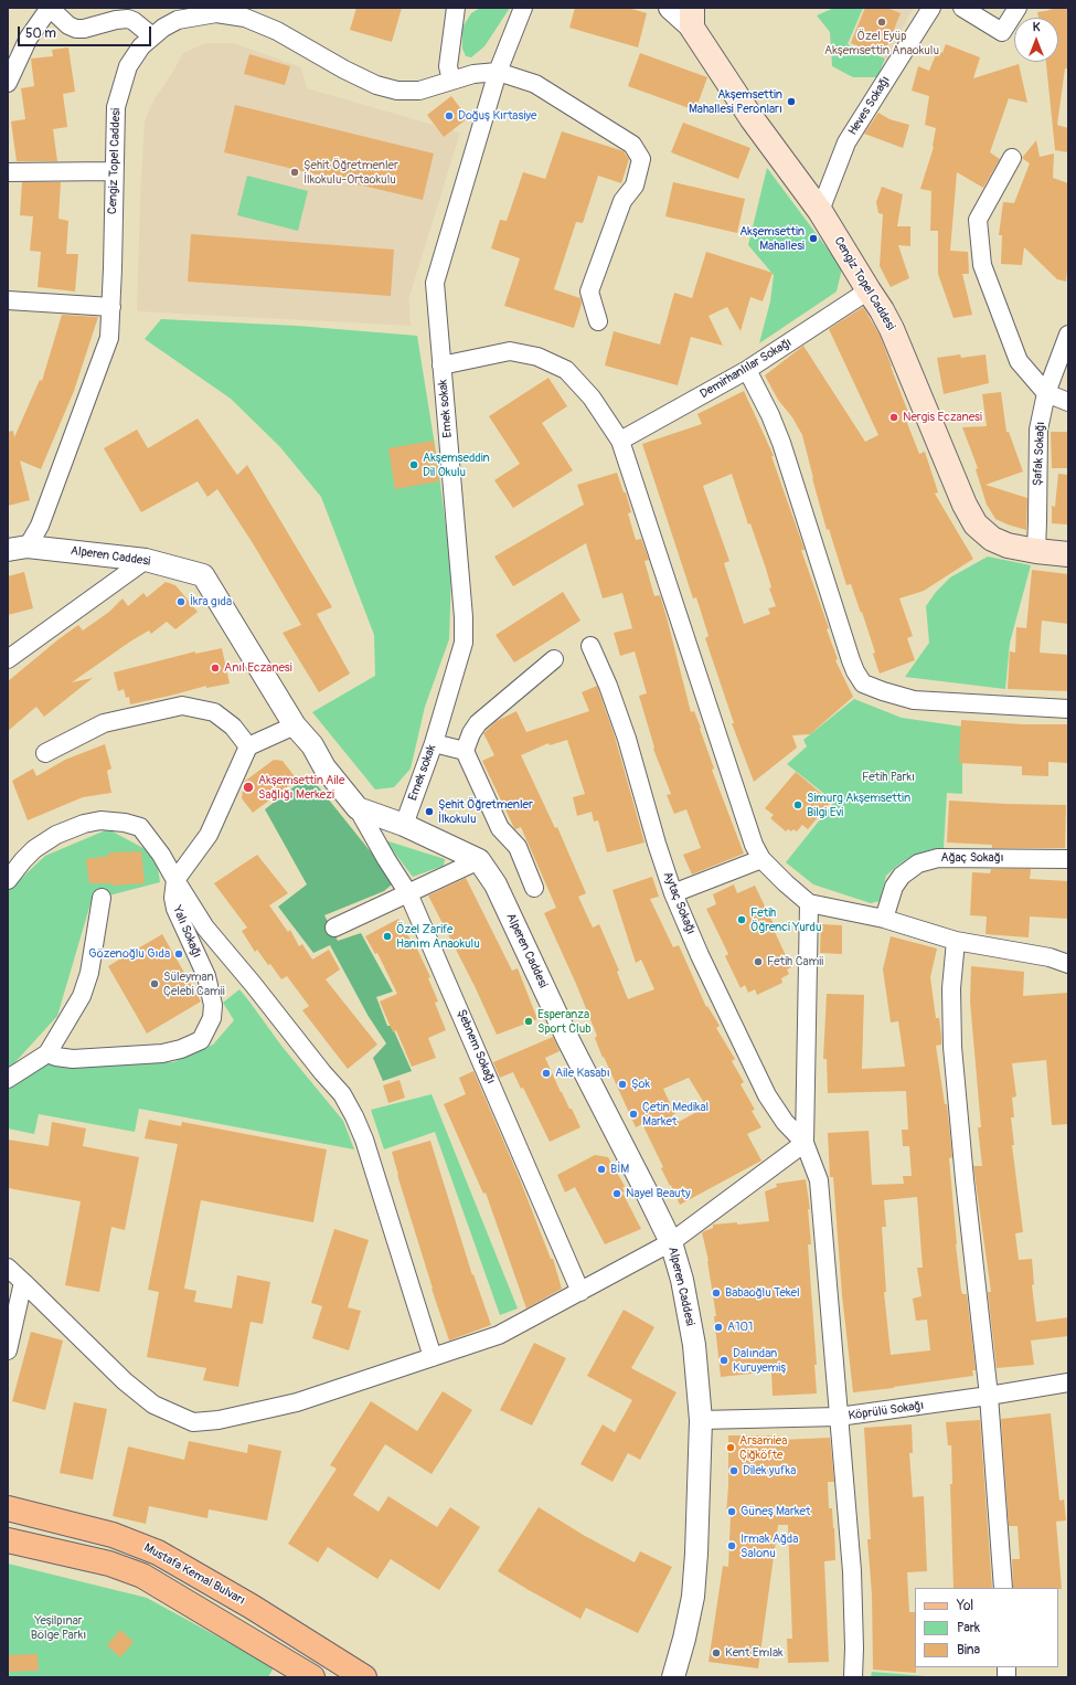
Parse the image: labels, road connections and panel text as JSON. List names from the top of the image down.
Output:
{
  "streets": {
    "main road": ["Cengiz Topel Caddesi", "Mustafa Kemal Bulvarı"],
    "street": [
      "Heves Sokağı",
      "Demirhanlılar Sokağı",
      "Emek sokak",
      "Şafak Sokağı",
      "Alperen Caddesi",
      "Ağaç Sokağı",
      "Aytaç Sokağı",
      "Yalı Sokağı",
      "Şebnem Sokağı",
      "Köprülü Sokağı"
    ]
  },
  "crossings": [
    ["Heves Sokağı", "Cengiz Topel Caddesi"],
    ["Cengiz Topel Caddesi", "Demirhanlılar Sokağı"],
    ["Cengiz Topel Caddesi", "Emek sokak"],
    ["Cengiz Topel Caddesi", "Şafak Sokağı"],
    ["Cengiz Topel Caddesi", "Alperen Caddesi"],
    ["Alperen Caddesi", "Şebnem Sokağı"],
    ["Alperen Caddesi", "Köprülü Sokağı"]
  ],
  "parks": ["Fetih Parkı", "Yeşilpınar Bölge Parkı"],
  "places": [
    "Özel Eyüp Akşemsettin Anaokulu",
    "Akşemsettin Mahallesi Peronları",
    "Doğuş Kırtasiye",
    "Şehit Öğretmenler İlkokulu-Ortaokulu",
    "Akşemsettin Mahallesi",
    "Nergis Eczanesi",
    "Akşemseddin Dil Okulu",
    "İkra gıda",
    "Anıl Eczanesi",
    "Akşemsettin Aile Sağlığı Merkezi",
    "Simurg Akşemsettin Bilgi Evi",
    "Şehit Öğretmenler İlkokulu",
    "Fetih Öğrenci Yurdu",
    "Özel Zarife Hanım Anaokulu",
    "Gözenoğlu Gıda",
    "Fetih Camii",
    "Süleyman Çelebi Camii",
    "Esperanza Sport Club",
    "Aile Kasabı",
    "Şok",
    "Çetin Medikal Market",
    "BİM",
    "Nayel Beauty",
    "Babaoğlu Tekel",
    "A101",
    "Dalından Kuruyemiş",
    "Arsamiea Çiğköfte",
    "Dilek yufka",
    "Güneş Market",
    "Irmak Ağda Salonu",
    "Kent Emlak"
  ],
  "legend": ["Yol", "Park", "Bina"],
  "scale_bar": "50 m",
  "north": "top"
}
